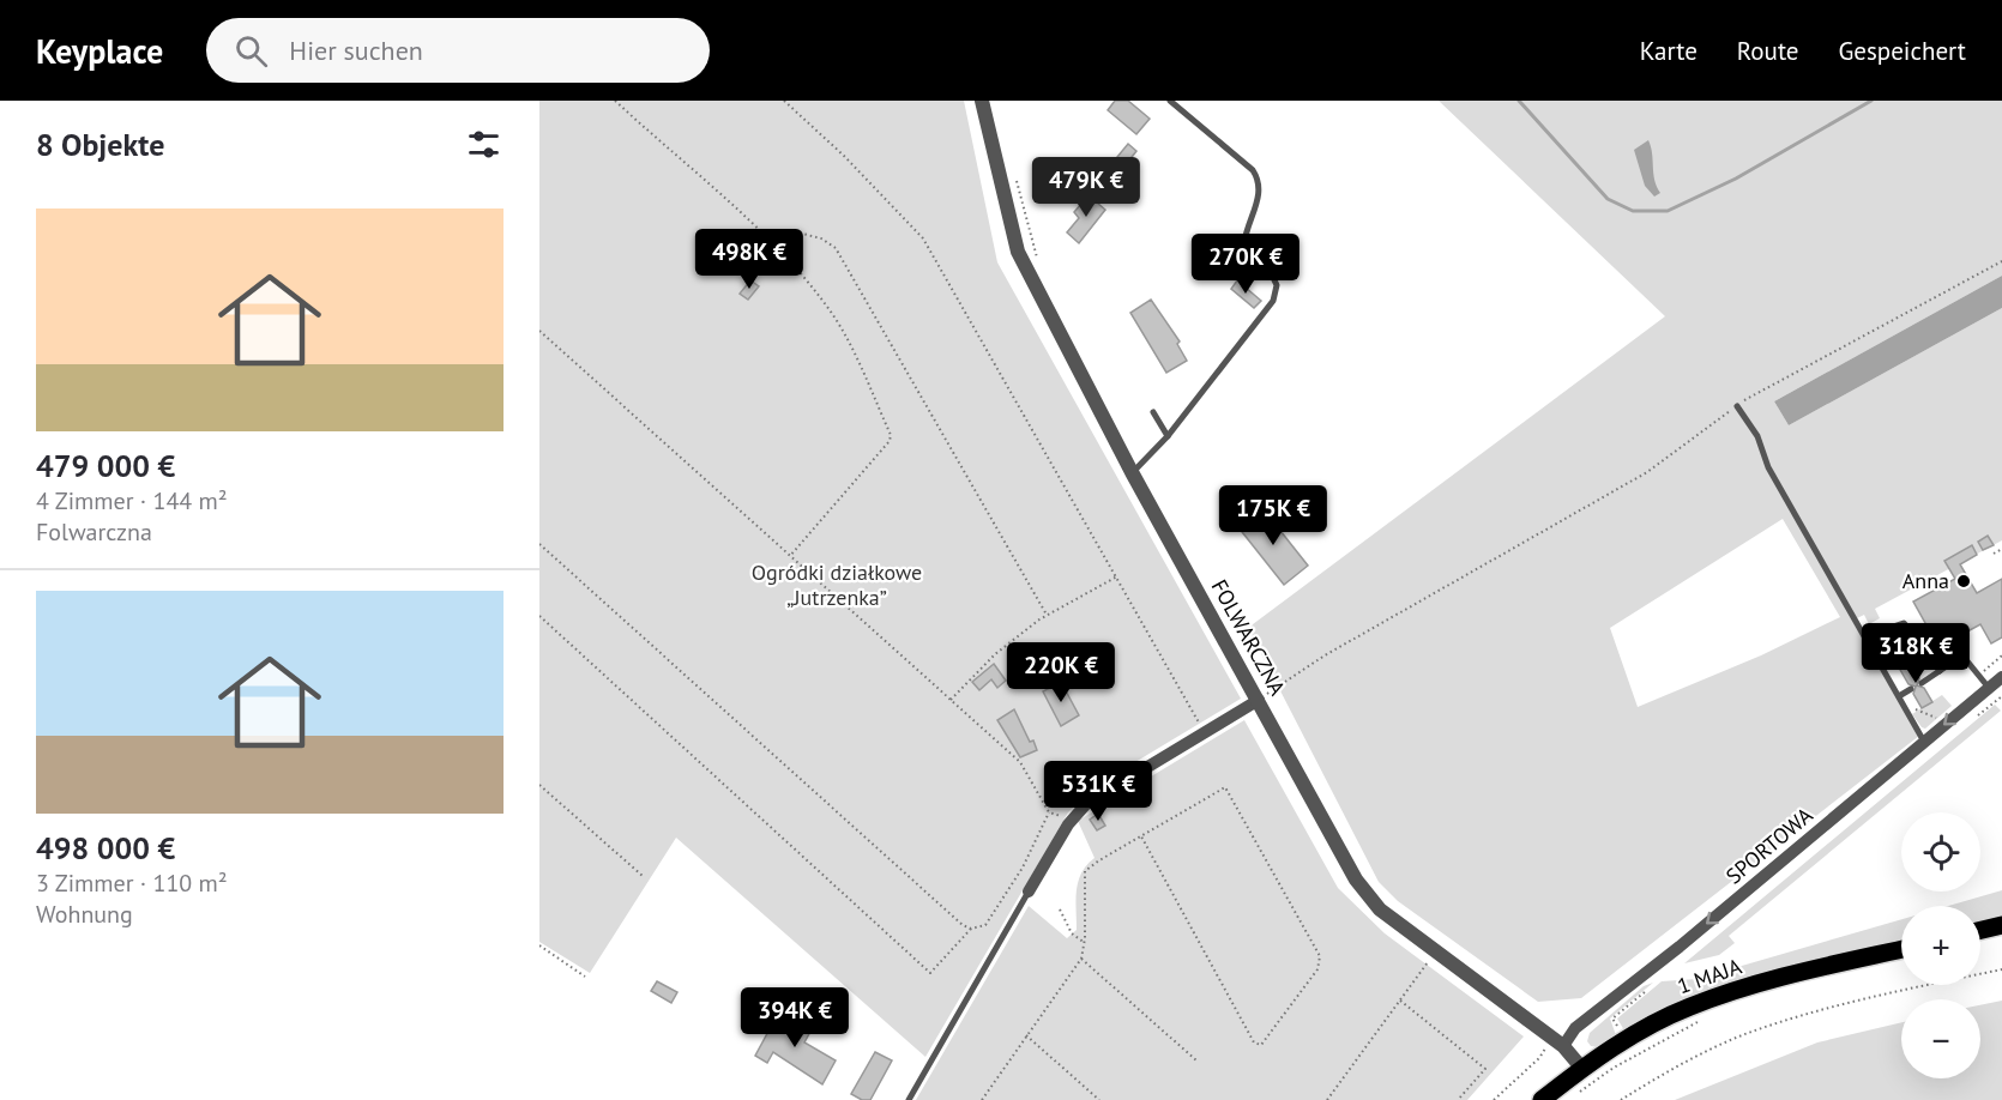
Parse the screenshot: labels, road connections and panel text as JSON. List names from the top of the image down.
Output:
{
  "streets": {
    "main road": ["1 MAJA"],
    "street": ["FOLWARCZNA", "SPORTOWA"]
  },
  "crossings": [
    ["FOLWARCZNA", "SPORTOWA"],
    ["FOLWARCZNA", "1 MAJA"]
  ],
  "one_way": ["SPORTOWA"],
  "parks": ["Ogródki działkowe „Jutrzenka”"],
  "places": ["Anna"],
  "page": {
    "header": "Keyplace",
    "search": "Hier suchen",
    "nav": ["Karte", "Route", "Gespeichert"],
    "heading": "8 Objekte",
    "price": [
      "479K €",
      "498K €",
      "270K €",
      "175K €",
      "318K €",
      "220K €",
      "531K €",
      "394K €"
    ],
    "list": [
      {
        "name": "479 000 €",
        "note": "4 Zimmer · 144 m² · Folwarczna"
      },
      {
        "name": "498 000 €",
        "note": "3 Zimmer · 110 m² · Wohnung"
      }
    ],
    "map_buttons": ["+", "−"]
  }
}
